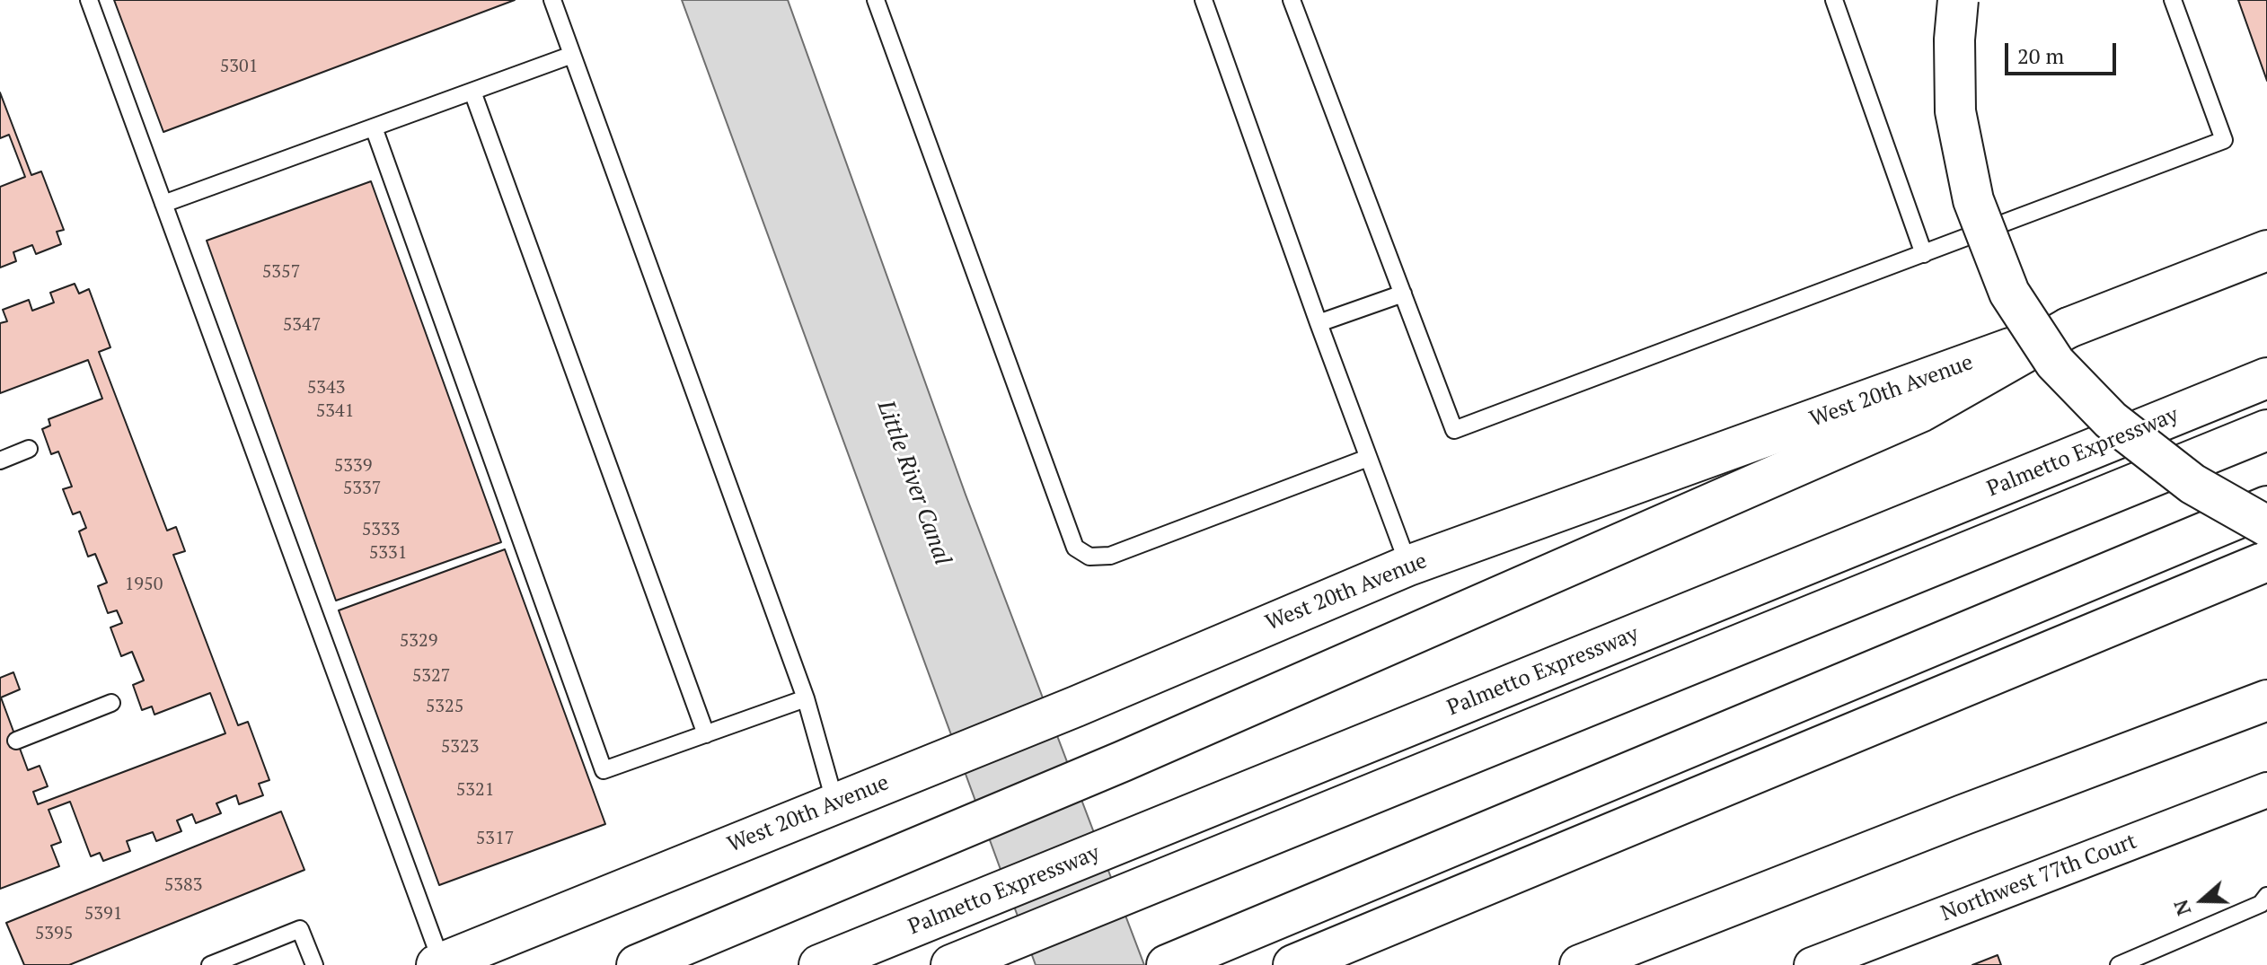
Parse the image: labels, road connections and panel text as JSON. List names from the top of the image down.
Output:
{
  "streets": {
    "main road": ["West 20th Avenue", "Palmetto Expressway"],
    "street": ["Northwest 77th Court"]
  },
  "water": ["Little River Canal"],
  "house_numbers": [
    "5301",
    "5357",
    "5347",
    "5343",
    "5341",
    "5339",
    "5337",
    "5333",
    "5331",
    "1950",
    "5329",
    "5327",
    "5325",
    "5323",
    "5321",
    "5317",
    "5383",
    "5391",
    "5395"
  ],
  "scale_bar": "20 m",
  "north": "left"
}
